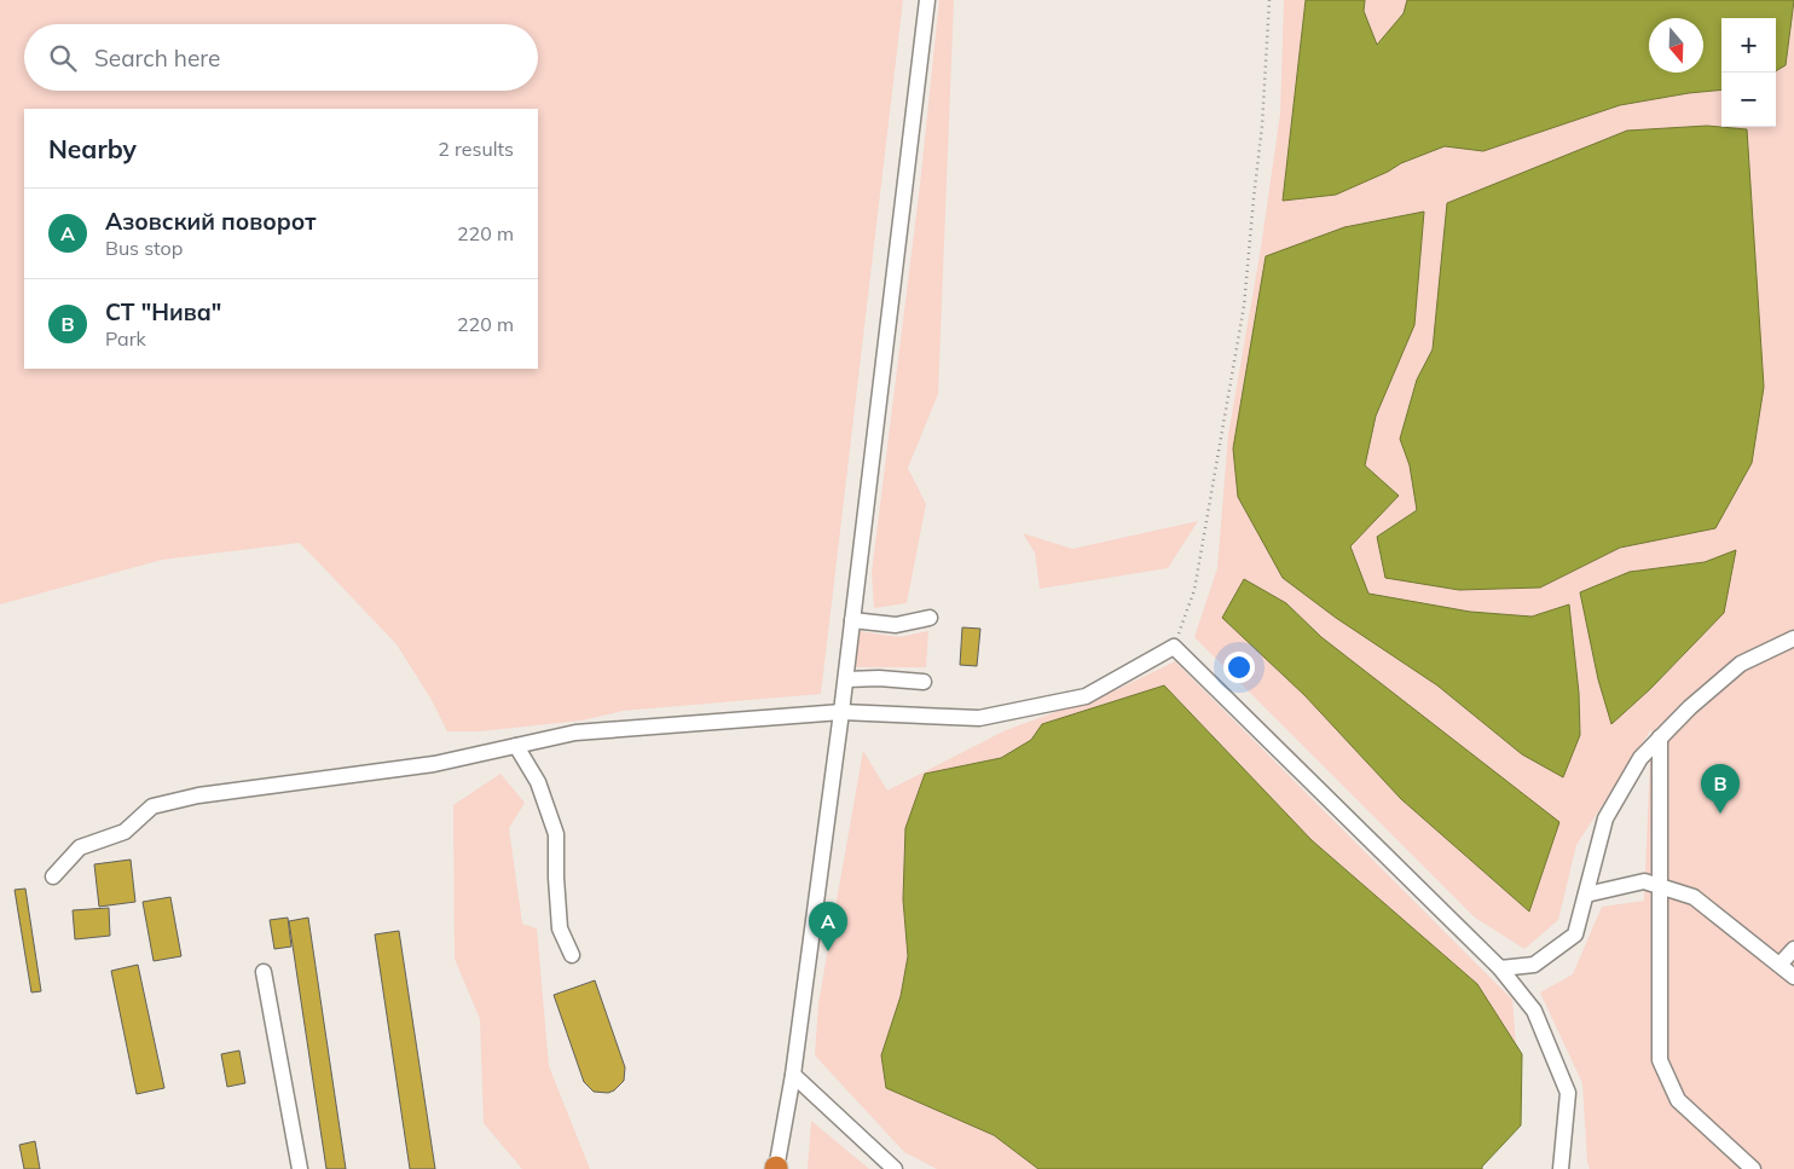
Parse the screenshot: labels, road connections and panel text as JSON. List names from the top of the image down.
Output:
{
  "north": "bottom",
  "page": {
    "map_buttons": ["+", "−"],
    "search": "Search here",
    "heading": ["Nearby", "2 results"],
    "list": [
      {
        "mark": "A",
        "name": "Азовский поворот",
        "note": "Bus stop",
        "value": "220 m"
      },
      {
        "mark": "B",
        "name": "СТ \"Нива\"",
        "note": "Park",
        "value": "220 m"
      }
    ],
    "pins": ["B", "A"]
  }
}
